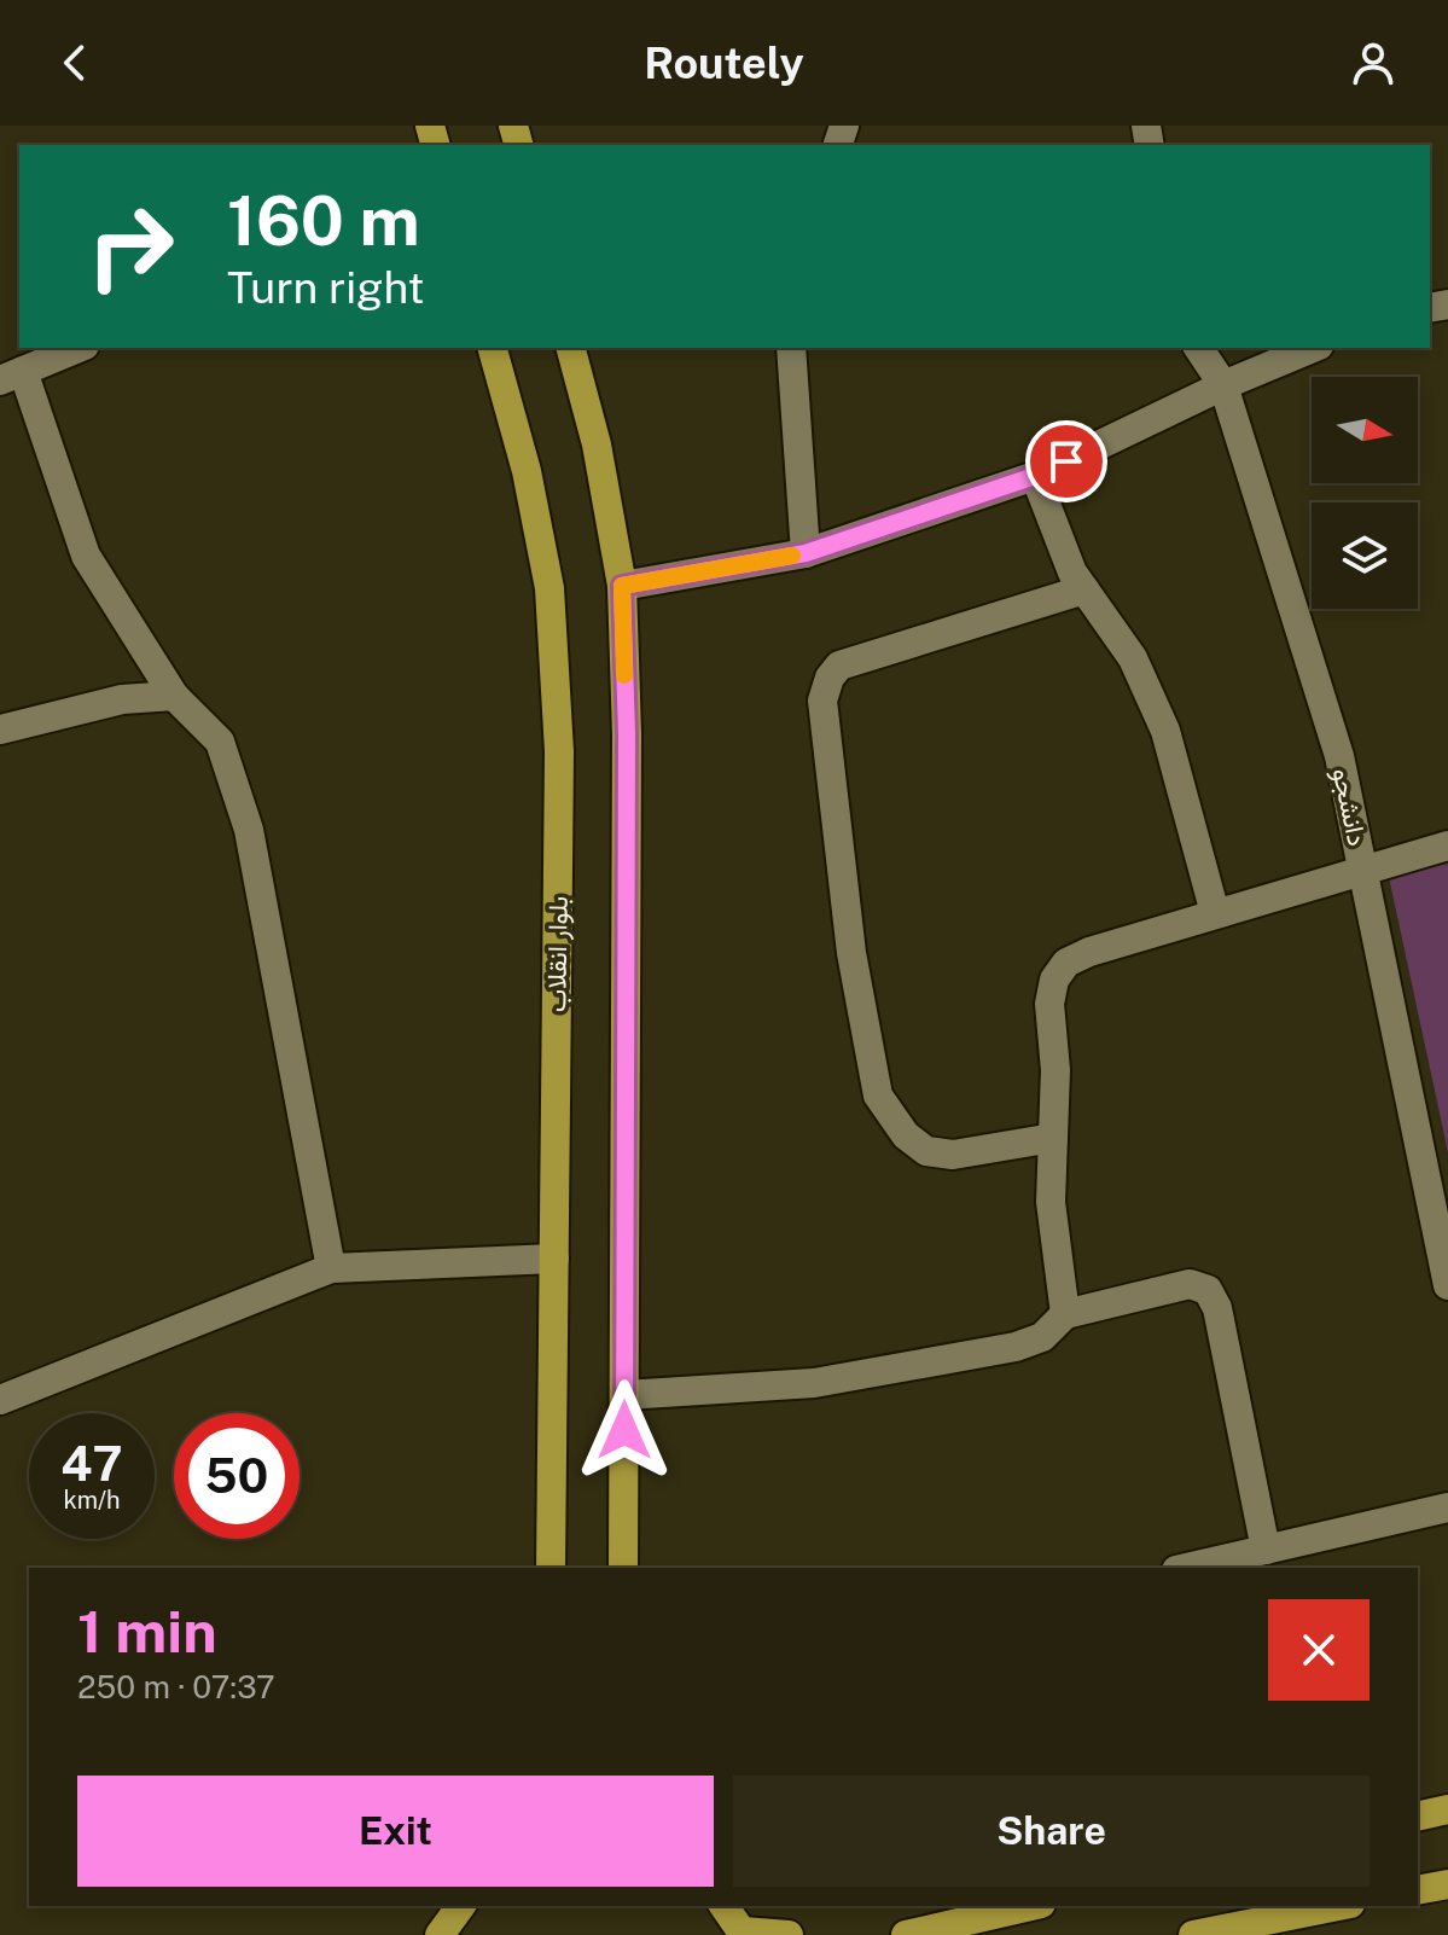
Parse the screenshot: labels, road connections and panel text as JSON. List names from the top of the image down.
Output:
{
  "streets": {
    "main road": ["بلوار انقلاب"],
    "street": ["دانشجو"]
  },
  "north": "right",
  "page": {
    "header": "Routely",
    "turn": ["160 m", "Turn right"],
    "speed": "47 km/h",
    "limit": "50",
    "heading": ["1 min", "250 m · 07:37"],
    "buttons": ["Exit", "Share"]
  }
}
